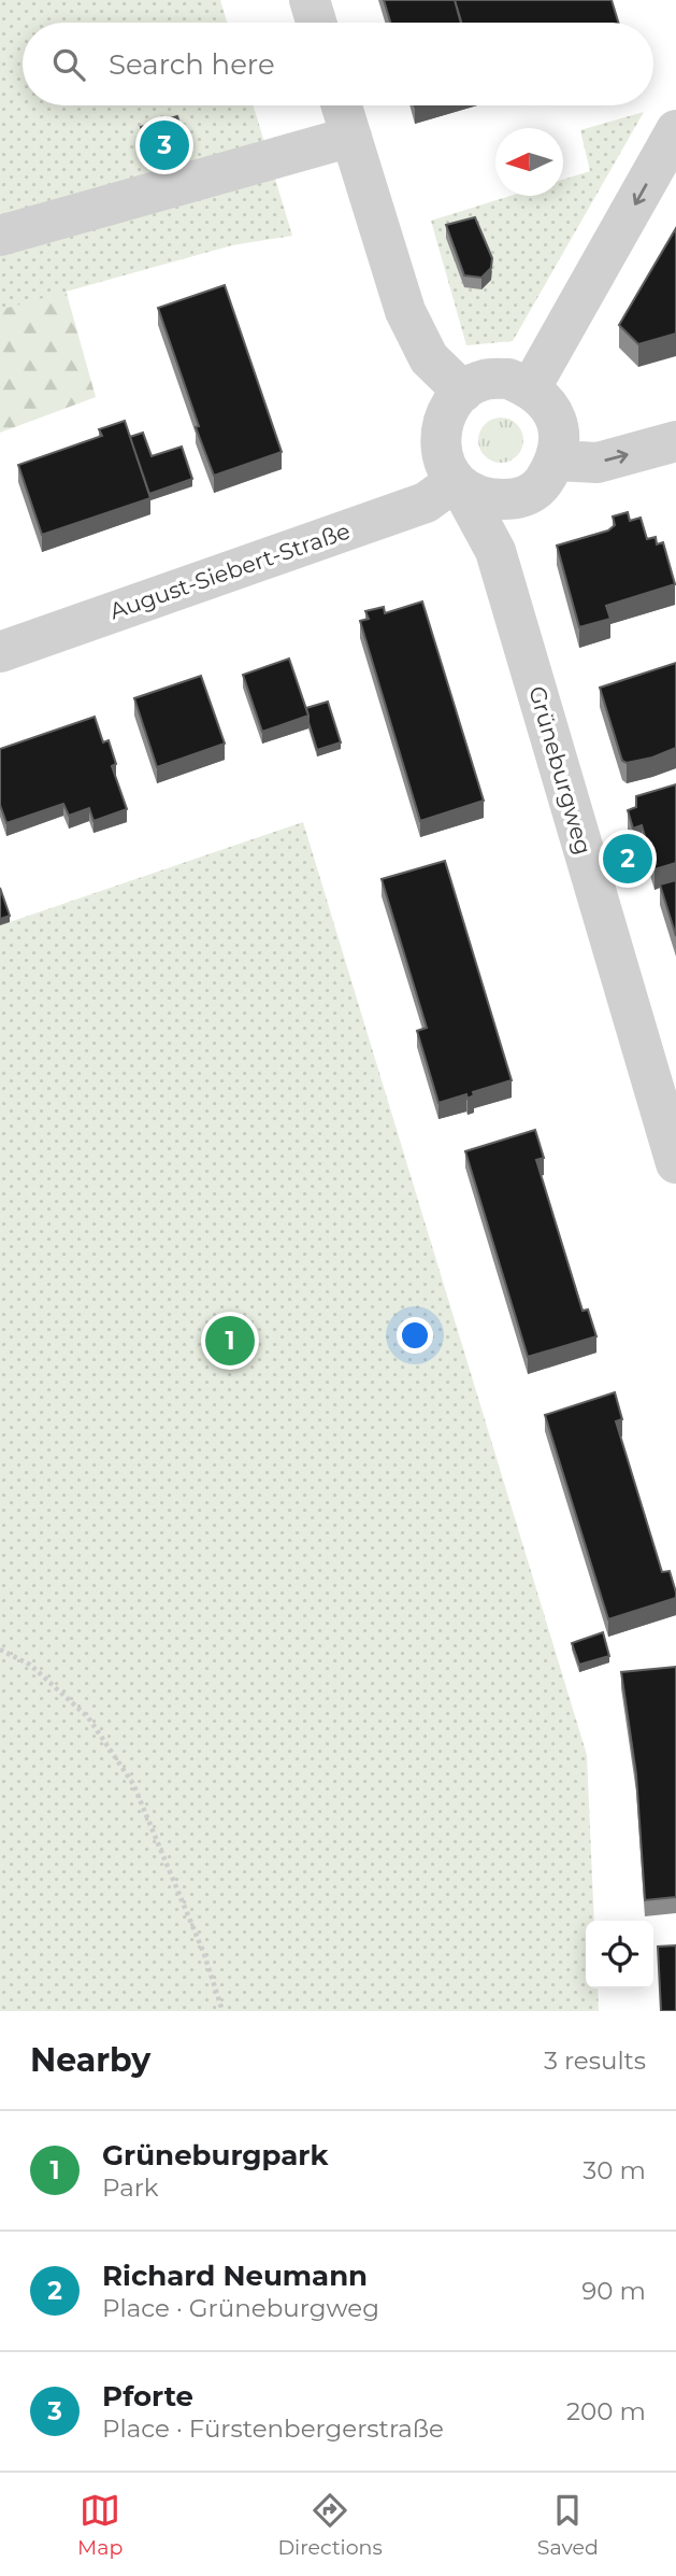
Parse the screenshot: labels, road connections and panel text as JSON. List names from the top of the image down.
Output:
{
  "streets": {
    "street": ["August-Siebert-Straße", "Grüneburgweg"]
  },
  "crossings": [
    ["August-Siebert-Straße", "Grüneburgweg"]
  ],
  "north": "left",
  "page": {
    "search": "Search here",
    "pins": ["3", "2", "1"],
    "heading": ["Nearby", "3 results"],
    "list": [
      {
        "mark": "1",
        "name": "Grüneburgpark",
        "note": "Park",
        "value": "30 m"
      },
      {
        "mark": "2",
        "name": "Richard Neumann",
        "note": "Place · Grüneburgweg",
        "value": "90 m"
      },
      {
        "mark": "3",
        "name": "Pforte",
        "note": "Place · Fürstenbergerstraße",
        "value": "200 m"
      }
    ],
    "nav": ["Map", "Directions", "Saved"]
  }
}
